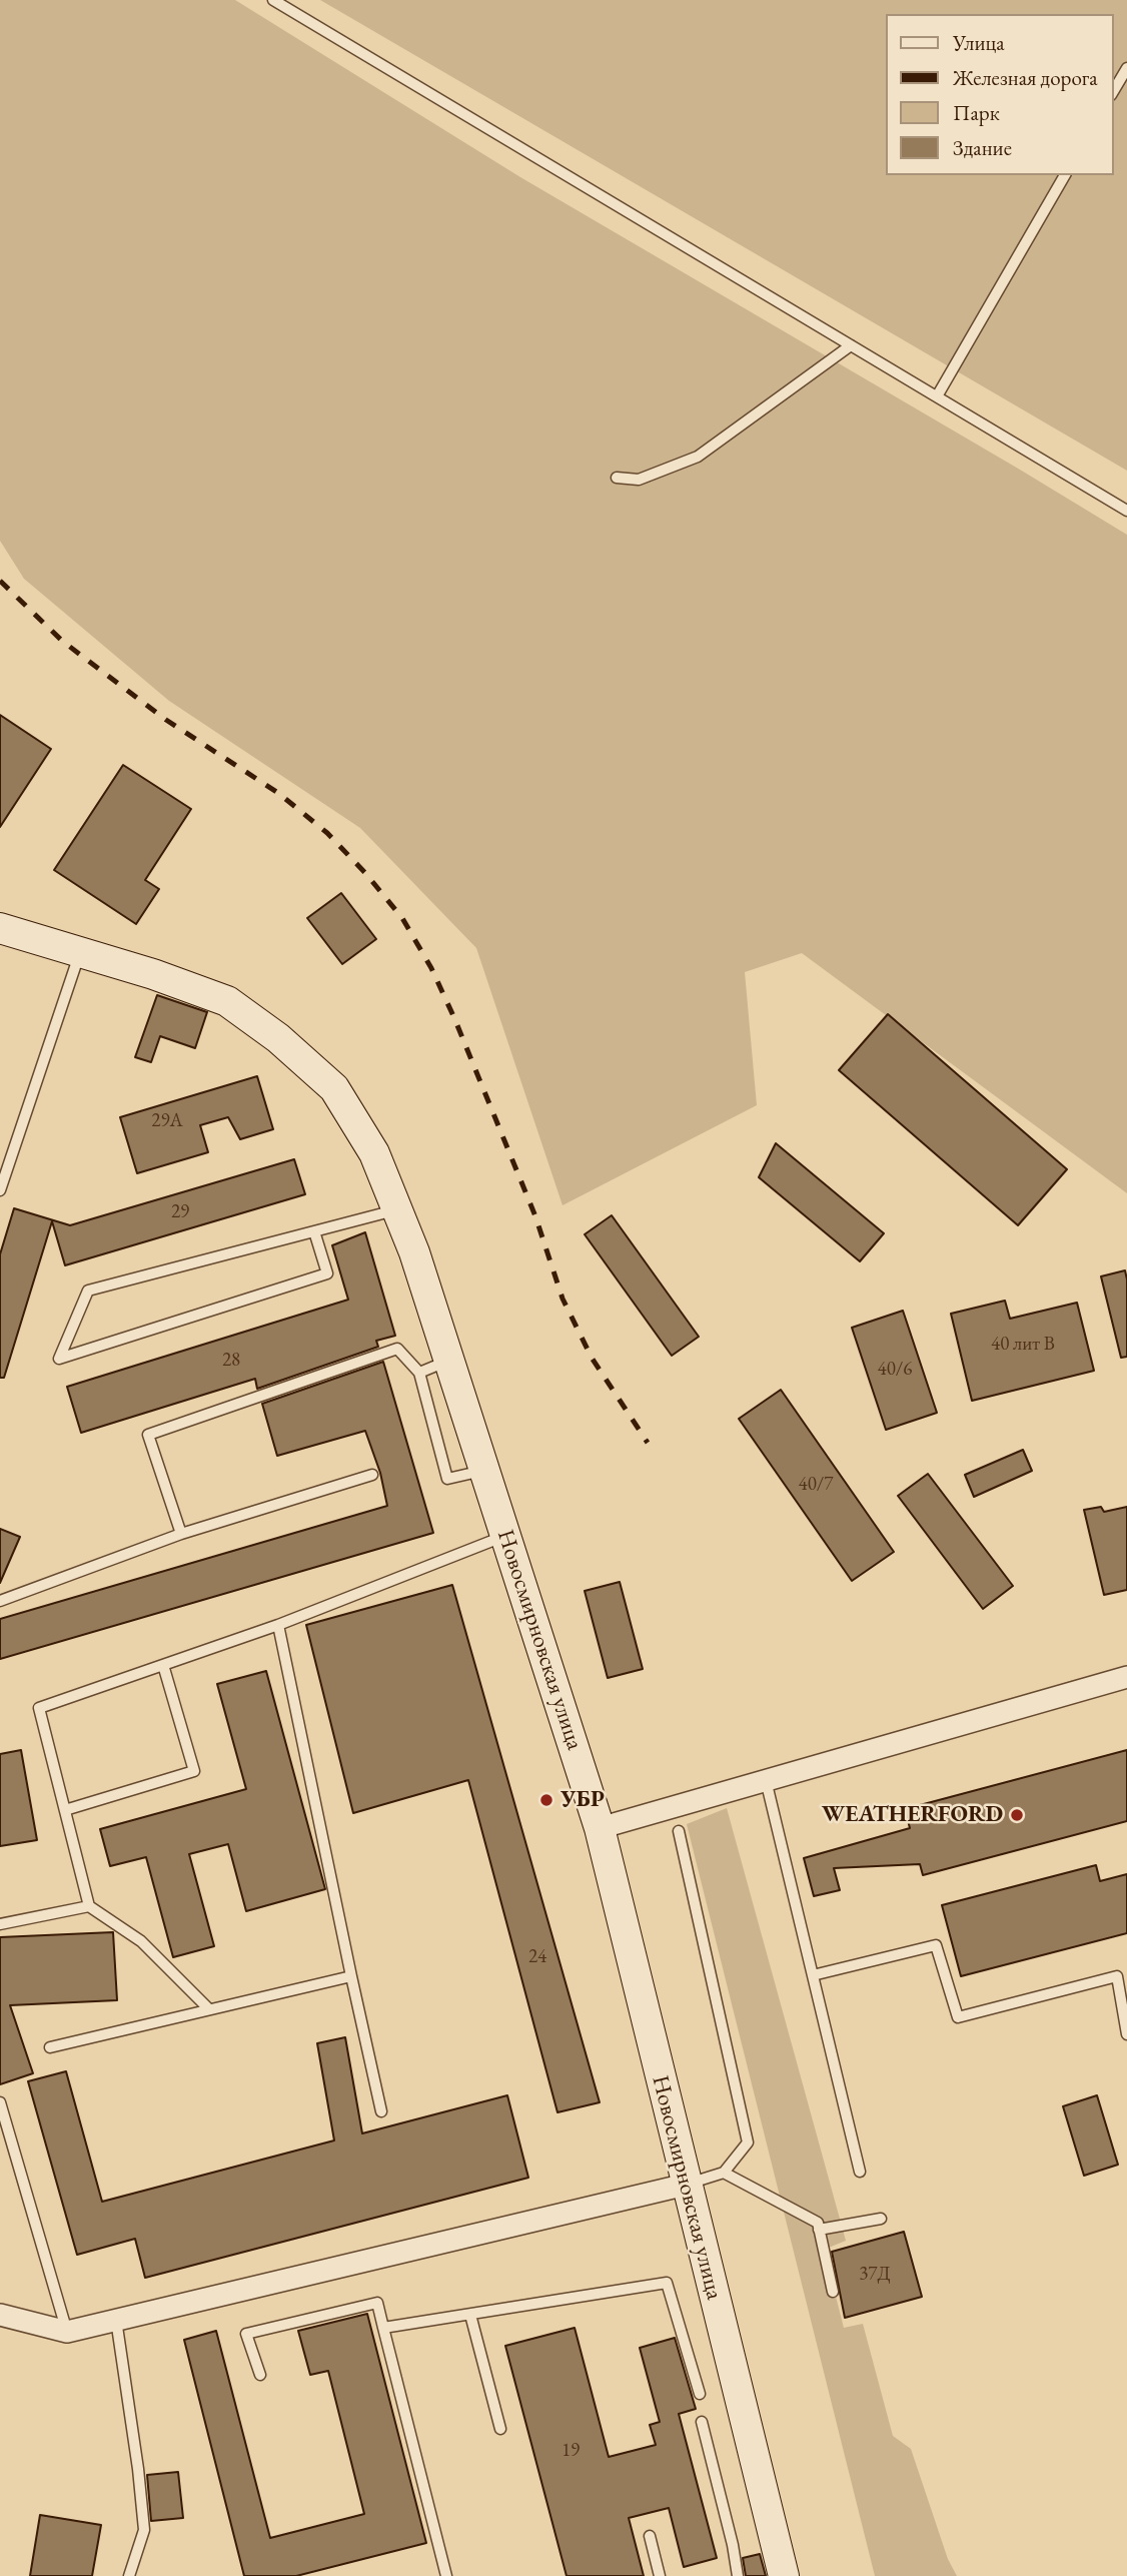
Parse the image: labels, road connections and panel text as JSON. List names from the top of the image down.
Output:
{
  "streets": {
    "street": ["Новосмирновская улица"]
  },
  "places": ["УБР", "WEATHERFORD"],
  "house_numbers": [
    "29А",
    "29",
    "40 лит В",
    "28",
    "40/6",
    "40/7",
    "24",
    "37Д",
    "19"
  ],
  "legend": [
    "Улица",
    "Железная дорога",
    "Парк",
    "Здание"
  ]
}
